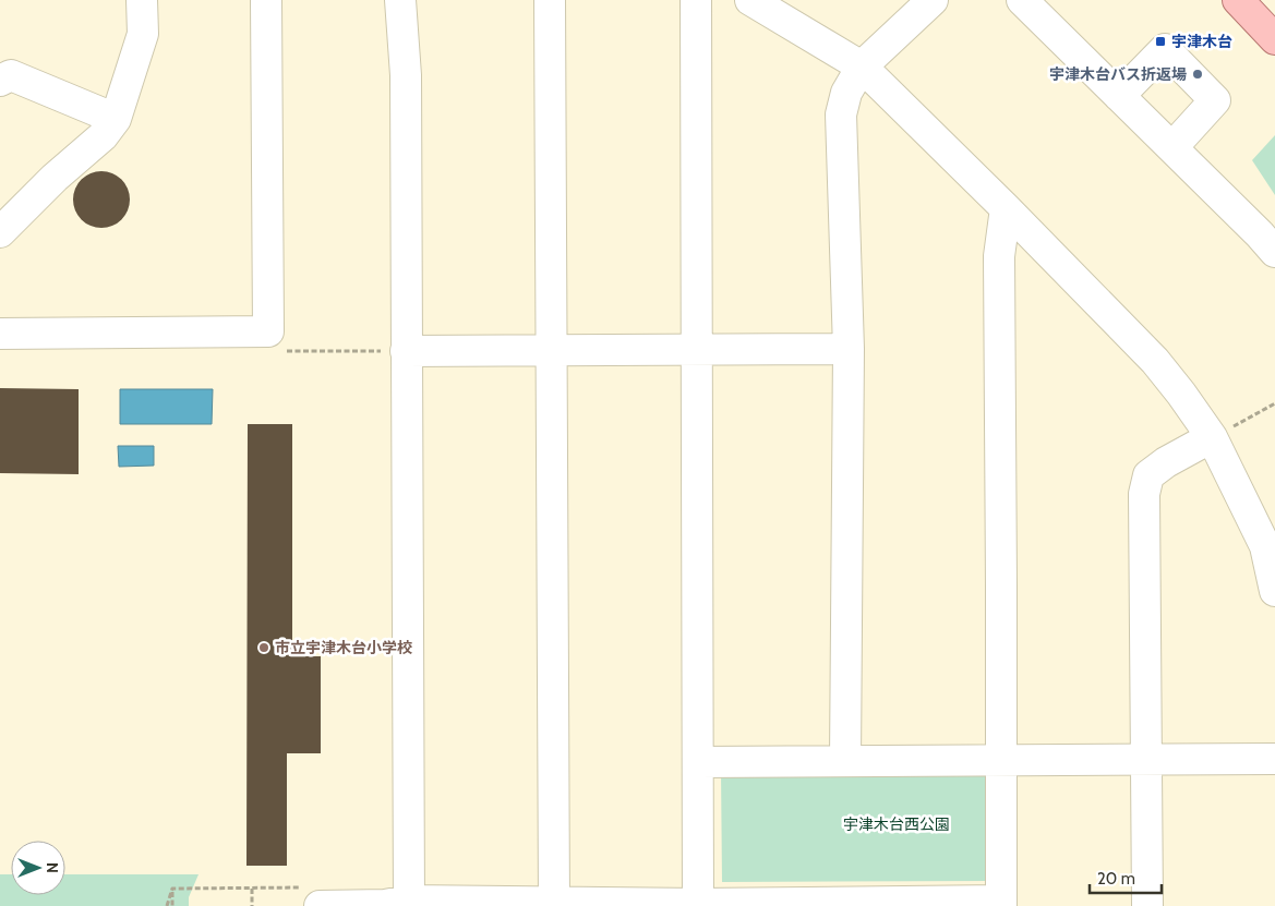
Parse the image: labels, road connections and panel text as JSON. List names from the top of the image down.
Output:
{
  "parks": ["宇津木台西公園"],
  "places": {
    "transit": ["宇津木台"],
    "other": ["宇津木台バス折返場", "市立宇津木台小学校"]
  },
  "scale_bar": "20 m",
  "north": "right"
}
